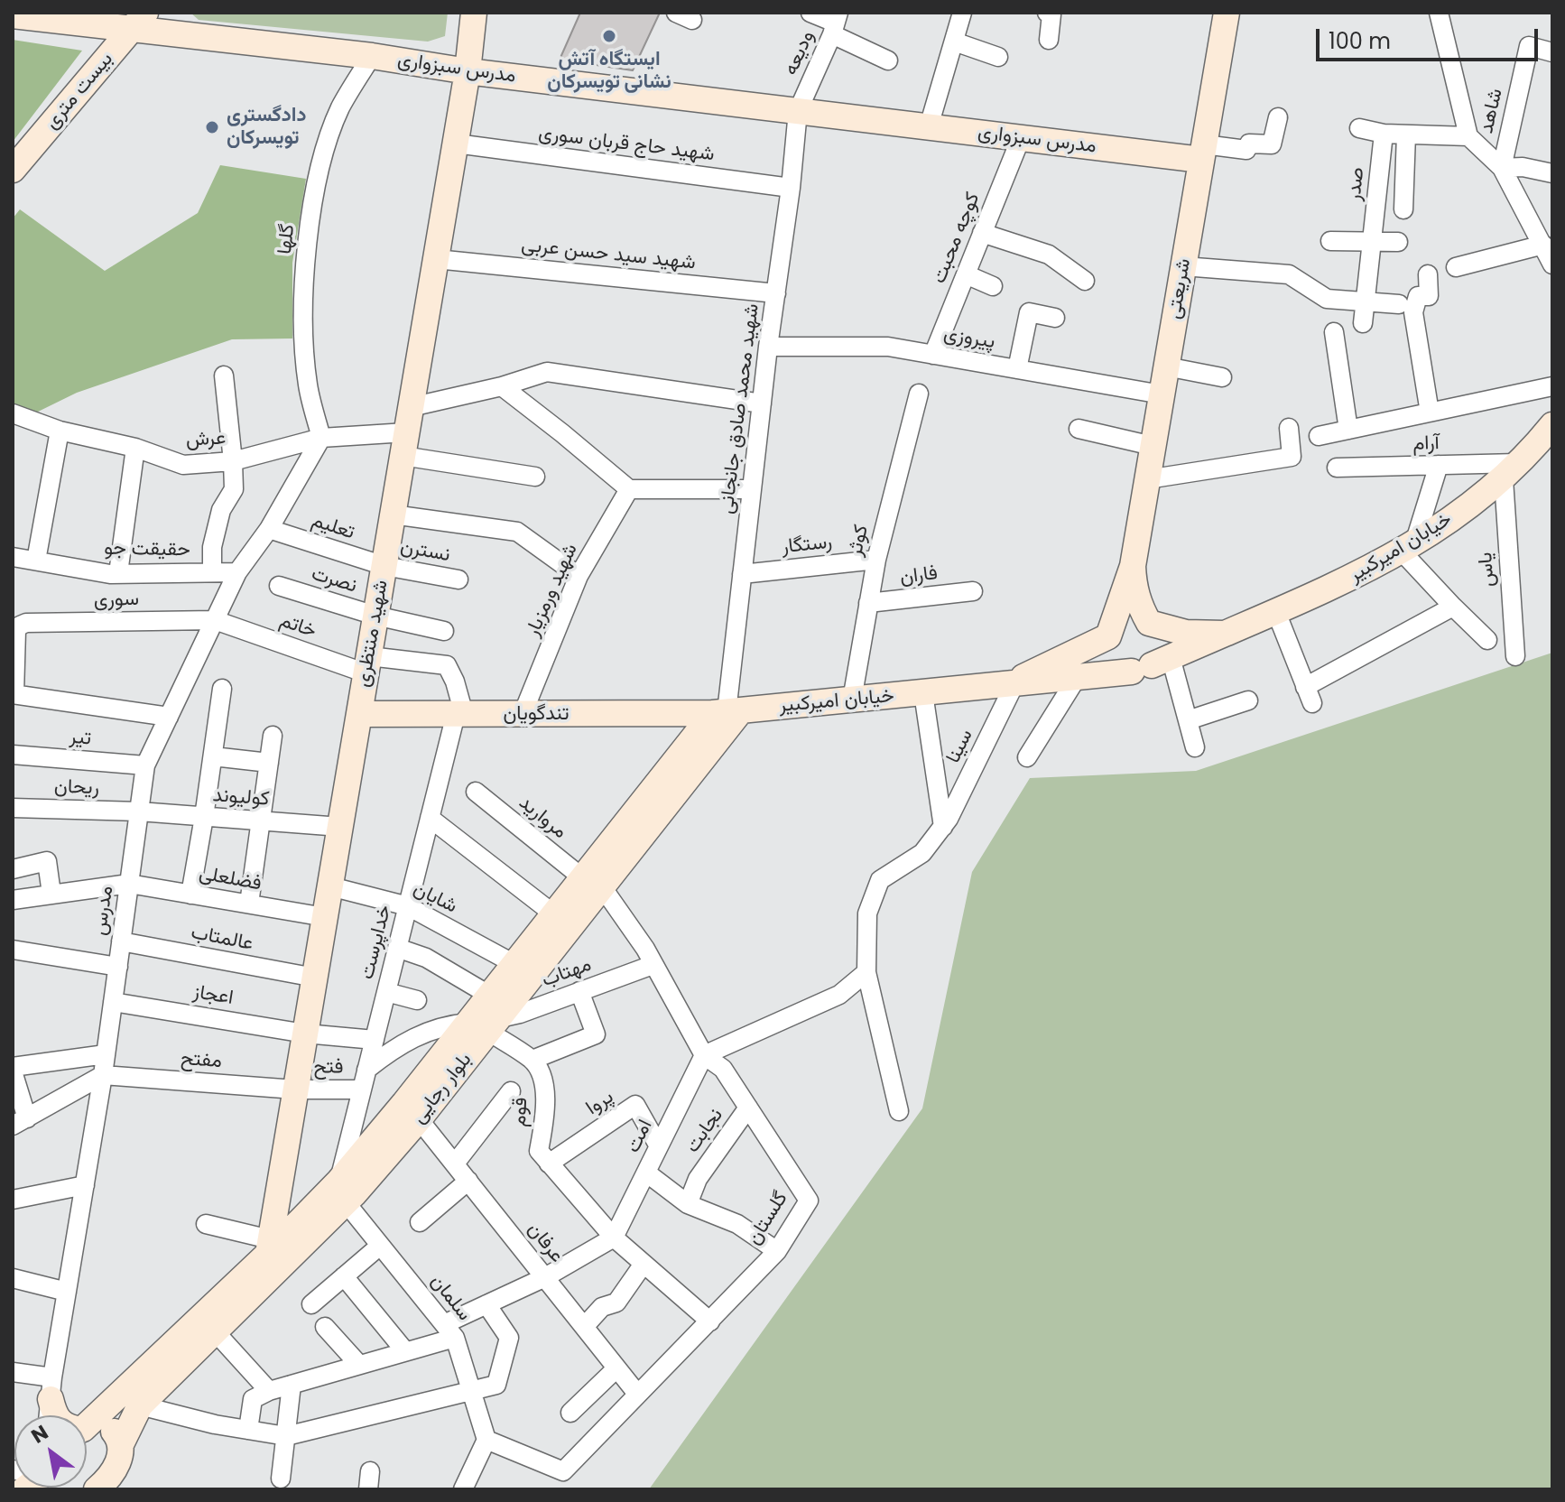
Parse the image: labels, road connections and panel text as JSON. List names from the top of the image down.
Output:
{
  "streets": {
    "main road": [
      "مدرس سبزواری",
      "بیست متری",
      "شریعتی",
      "خیابان امیرکبیر",
      "شهید منتظری",
      "تندگویان",
      "بلوار رجایی"
    ],
    "street": [
      "ودیعه",
      "شاهد",
      "شهید حاج قربان سوری",
      "صدر",
      "کوچه محبت",
      "گلها",
      "شهید سید حسن عربی",
      "پیروزی",
      "شهید محمد صادق جانجانی",
      "عرش",
      "آرام",
      "تعلیم",
      "کوثر",
      "رستگار",
      "حقیقت جو",
      "نسترن",
      "یاس",
      "فاران",
      "نصرت",
      "شهید ورمزیار",
      "سوری",
      "خاتم",
      "تیر",
      "سینا",
      "ریحان",
      "کولیوند",
      "مروارید",
      "فضلعلی",
      "شایان",
      "مدرس",
      "عالمتاب",
      "خداپرست",
      "مهتاب",
      "اعجاز",
      "مفتح",
      "فتح",
      "پروا",
      "قوم",
      "نجابت",
      "امت",
      "گلستان",
      "عرفان",
      "سلمان"
    ]
  },
  "crossings": [
    ["ودیعه", "مدرس سبزواری"],
    ["ودیعه", "شهید محمد صادق جانجانی"],
    ["مدرس سبزواری", "بیست متری"],
    ["مدرس سبزواری", "کوچه محبت"],
    ["مدرس سبزواری", "گلها"],
    ["مدرس سبزواری", "شریعتی"],
    ["مدرس سبزواری", "شهید محمد صادق جانجانی"],
    ["مدرس سبزواری", "شهید منتظری"],
    ["شهید حاج قربان سوری", "شهید محمد صادق جانجانی"],
    ["شهید حاج قربان سوری", "شهید منتظری"],
    ["کوچه محبت", "پیروزی"],
    ["گلها", "عرش"],
    ["گلها", "مدرس"],
    ["شهید سید حسن عربی", "شهید محمد صادق جانجانی"],
    ["شهید سید حسن عربی", "شهید منتظری"],
    ["شریعتی", "پیروزی"],
    ["پیروزی", "شهید محمد صادق جانجانی"],
    ["شهید محمد صادق جانجانی", "رستگار"],
    ["شهید محمد صادق جانجانی", "خیابان امیرکبیر"],
    ["شهید محمد صادق جانجانی", "تندگویان"],
    ["شهید محمد صادق جانجانی", "بلوار رجایی"],
    ["عرش", "شهید منتظری"],
    ["عرش", "مدرس"],
    ["آرام", "خیابان امیرکبیر"],
    ["آرام", "یاس"],
    ["تعلیم", "نسترن"],
    ["تعلیم", "شهید منتظری"],
    ["تعلیم", "مدرس"],
    ["کوثر", "رستگار"],
    ["کوثر", "خیابان امیرکبیر"],
    ["کوثر", "فاران"],
    ["خیابان امیرکبیر", "یاس"],
    ["خیابان امیرکبیر", "تندگویان"],
    ["خیابان امیرکبیر", "سینا"],
    ["خیابان امیرکبیر", "بلوار رجایی"],
    ["حقیقت جو", "مدرس"],
    ["نسترن", "شهید منتظری"],
    ["نصرت", "شهید منتظری"],
    ["شهید ورمزیار", "تندگویان"],
    ["سوری", "خاتم"],
    ["سوری", "مدرس"],
    ["خاتم", "شهید منتظری"],
    ["خاتم", "تندگویان"],
    ["خاتم", "مدرس"],
    ["خاتم", "خداپرست"],
    ["شهید منتظری", "تندگویان"],
    ["شهید منتظری", "کولیوند"],
    ["شهید منتظری", "فضلعلی"],
    ["شهید منتظری", "شایان"],
    ["شهید منتظری", "عالمتاب"],
    ["شهید منتظری", "اعجاز"],
    ["شهید منتظری", "مفتح"],
    ["شهید منتظری", "فتح"],
    ["شهید منتظری", "بلوار رجایی"],
    ["تندگویان", "خداپرست"],
    ["تندگویان", "بلوار رجایی"],
    ["تیر", "مدرس"],
    ["ریحان", "کولیوند"],
    ["ریحان", "مدرس"],
    ["کولیوند", "مدرس"],
    ["مروارید", "بلوار رجایی"],
    ["مروارید", "گلستان"],
    ["فضلعلی", "مدرس"],
    ["شایان", "خداپرست"],
    ["شایان", "بلوار رجایی"],
    ["مدرس", "عالمتاب"],
    ["مدرس", "اعجاز"],
    ["مدرس", "مفتح"],
    ["خداپرست", "مهتاب"],
    ["خداپرست", "اعجاز"],
    ["خداپرست", "فتح"],
    ["خداپرست", "بلوار رجایی"],
    ["خداپرست", "سلمان"],
    ["مهتاب", "بلوار رجایی"],
    ["مهتاب", "گلستان"],
    ["مفتح", "فتح"],
    ["بلوار رجایی", "گلستان"],
    ["بلوار رجایی", "عرفان"],
    ["بلوار رجایی", "سلمان"],
    ["پروا", "قوم"],
    ["پروا", "امت"],
    ["قوم", "امت"],
    ["نجابت", "گلستان"],
    ["امت", "گلستان"],
    ["گلستان", "عرفان"],
    ["گلستان", "سلمان"]
  ],
  "places": ["ایستگاه آتش نشانی تویسرکان", "دادگستری تویسرکان"],
  "scale_bar": "100 m",
  "north": "top left"
}
